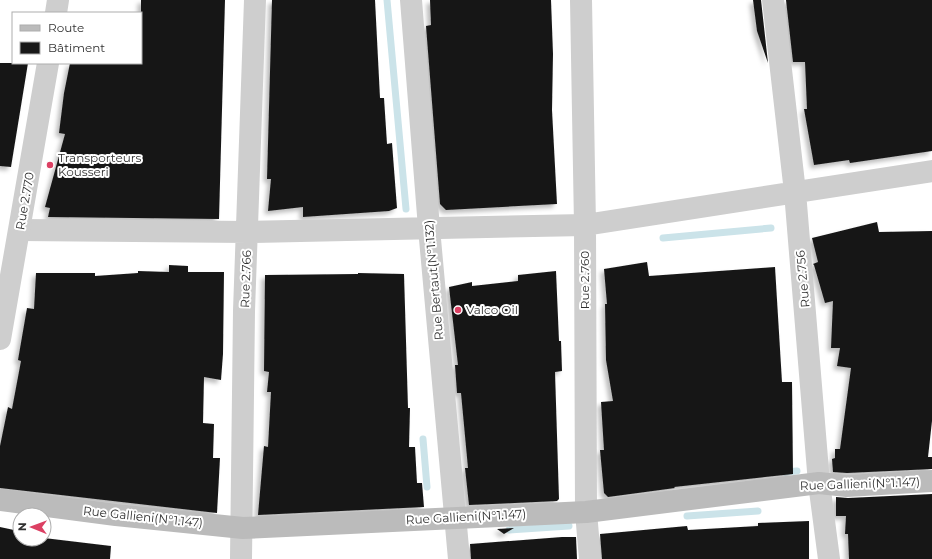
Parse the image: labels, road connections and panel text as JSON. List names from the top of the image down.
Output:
{
  "streets": {
    "main road": ["Rue Gallieni(N°1.147)"],
    "street": [
      "Rue 2.770",
      "Rue 2.766",
      "Rue 2.756",
      "Rue Bertaut(N°1.132)",
      "Rue 2.760"
    ]
  },
  "crossings": [
    ["Rue 2.766", "Rue Gallieni(N°1.147)"],
    ["Rue 2.756", "Rue Gallieni(N°1.147)"],
    ["Rue Bertaut(N°1.132)", "Rue Gallieni(N°1.147)"],
    ["Rue 2.760", "Rue Gallieni(N°1.147)"]
  ],
  "places": ["Transporteurs Kousseri", "Valco Oil"],
  "legend": ["Route", "Bâtiment"],
  "north": "left"
}
